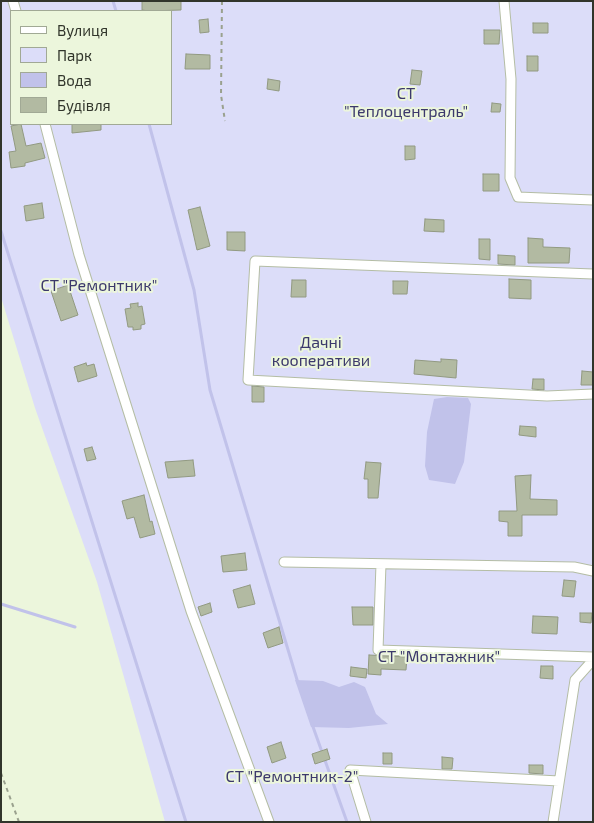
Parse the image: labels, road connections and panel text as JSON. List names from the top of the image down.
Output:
{
  "parks": [
    "СТ \"Теплоцентраль\"",
    "СТ \"Ремонтник\"",
    "Дачні кооперативи",
    "СТ \"Монтажник\"",
    "СТ \"Ремонтник-2\""
  ],
  "legend": [
    "Вулиця",
    "Парк",
    "Вода",
    "Будівля"
  ]
}
